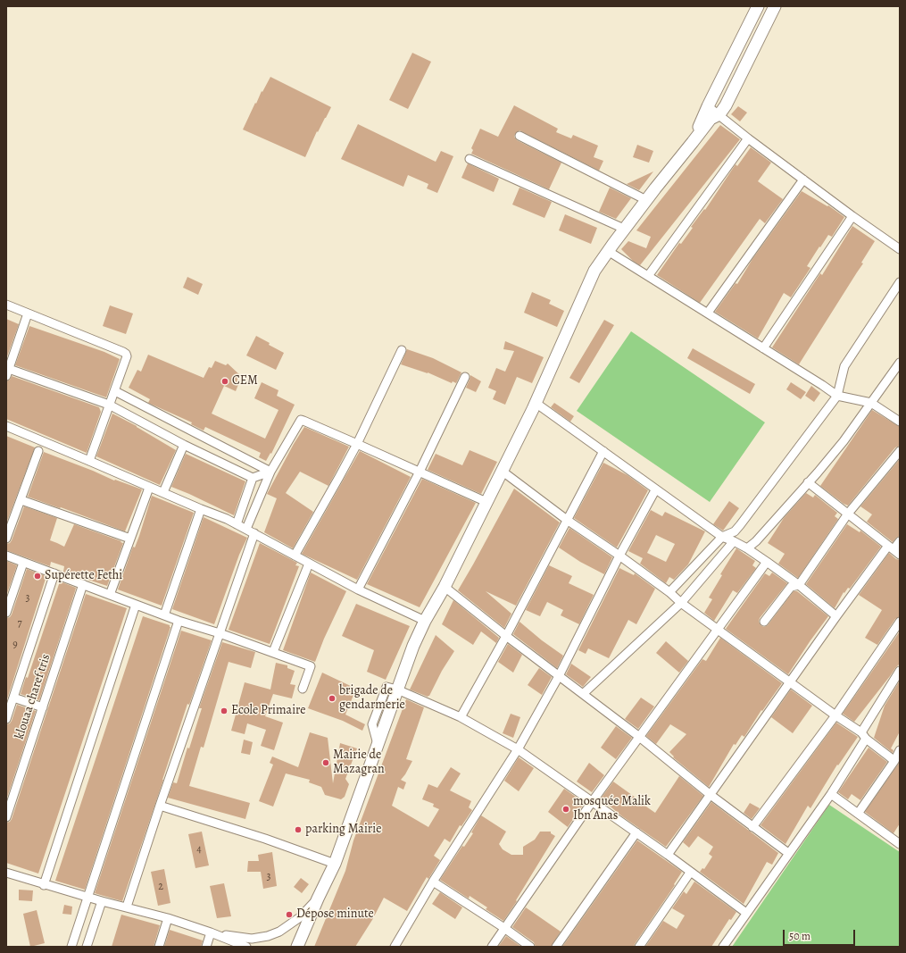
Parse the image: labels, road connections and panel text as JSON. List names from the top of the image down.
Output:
{
  "streets": {
    "street": ["klouaa charef tris"]
  },
  "places": [
    "CEM",
    "Supérette Fethi",
    "brigade de gendarmerie",
    "Ecole Primaire",
    "Mairie de Mazagran",
    "mosquée Malik Ibn Anas",
    "parking Mairie",
    "Dépose minute"
  ],
  "house_numbers": [
    "3",
    "7",
    "9",
    "4",
    "3",
    "2"
  ],
  "scale_bar": "50 m"
}
